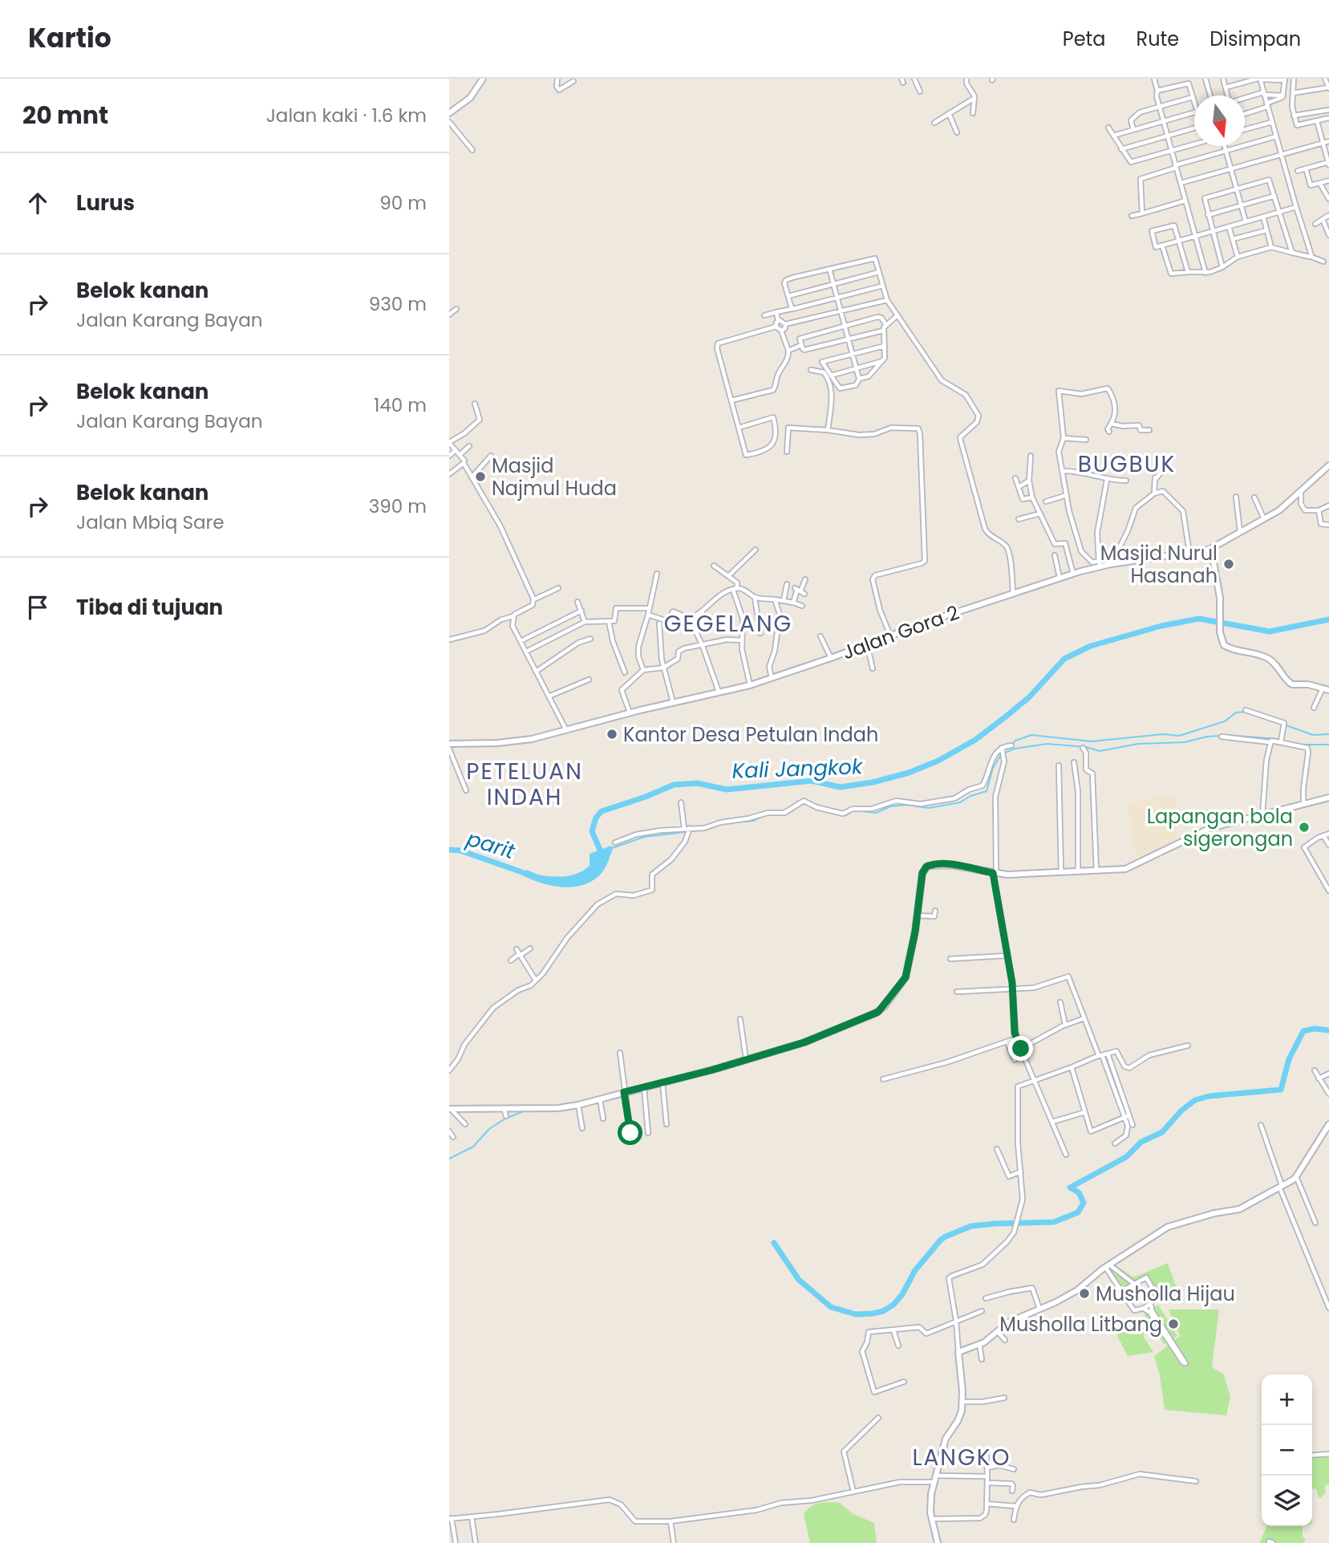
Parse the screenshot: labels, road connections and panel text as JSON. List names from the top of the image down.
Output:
{
  "streets": {
    "street": ["Jalan Gora 2"]
  },
  "districts": [
    "BUGBUK",
    "GEGELANG",
    "PETELUAN INDAH",
    "LANGKO"
  ],
  "water": ["Kali Jangkok", "parit"],
  "places": [
    "Masjid Najmul Huda",
    "Masjid Nurul Hasanah",
    "Kantor Desa Petulan Indah",
    "Lapangan bola sigerongan",
    "Musholla Hijau",
    "Musholla Litbang"
  ],
  "north": "bottom",
  "page": {
    "header": "Kartio",
    "nav": ["Peta", "Rute", "Disimpan"],
    "heading": ["20 mnt", "Jalan kaki · 1.6 km"],
    "list": [
      ["Lurus", "90 m"],
      ["Belok kanan", "Jalan Karang Bayan", "930 m"],
      ["Belok kanan", "Jalan Karang Bayan", "140 m"],
      ["Belok kanan", "Jalan Mbiq Sare", "390 m"],
      "Tiba di tujuan"
    ],
    "map_buttons": ["+", "−"]
  }
}
